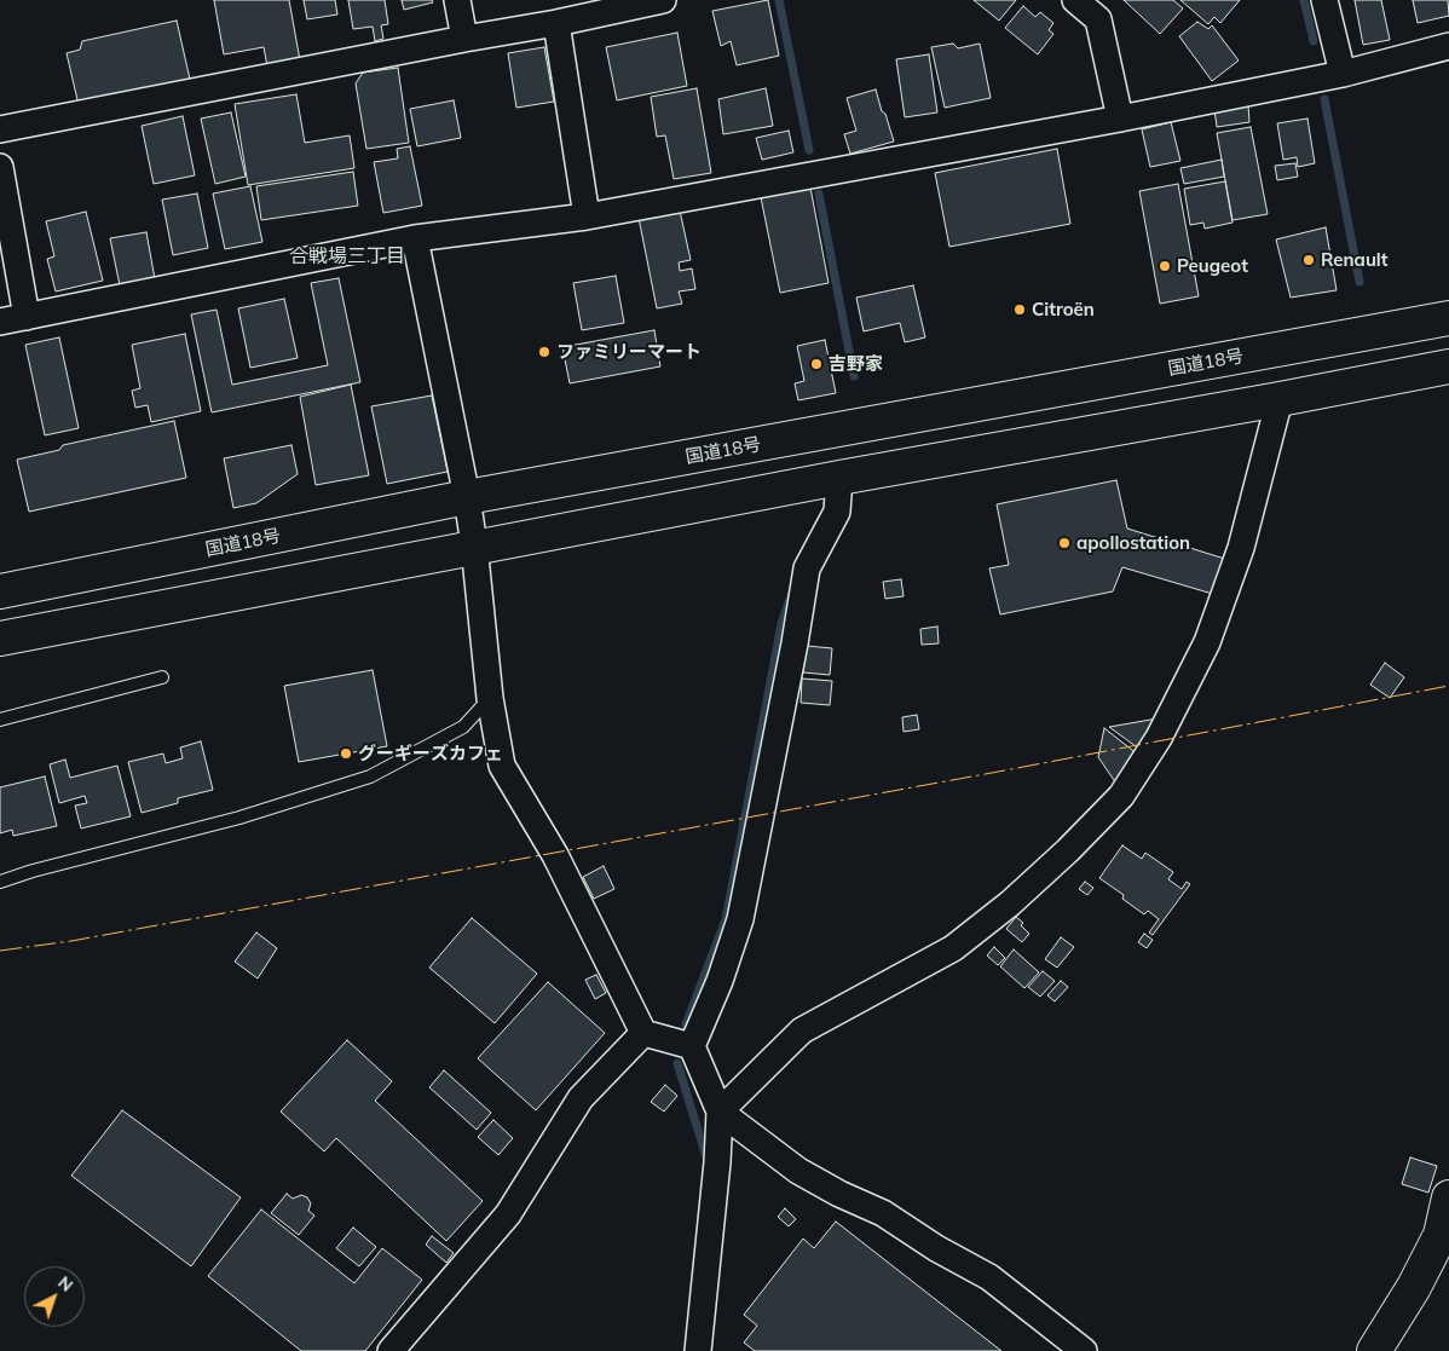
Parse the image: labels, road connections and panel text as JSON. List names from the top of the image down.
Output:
{
  "streets": {
    "main road": ["国道18号"]
  },
  "districts": ["合戦場三丁目"],
  "places": [
    "Renault",
    "Peugeot",
    "Citroën",
    "ファミリーマート",
    "吉野家",
    "apollostation",
    "グーギーズカフェ"
  ],
  "north": "top right"
}
